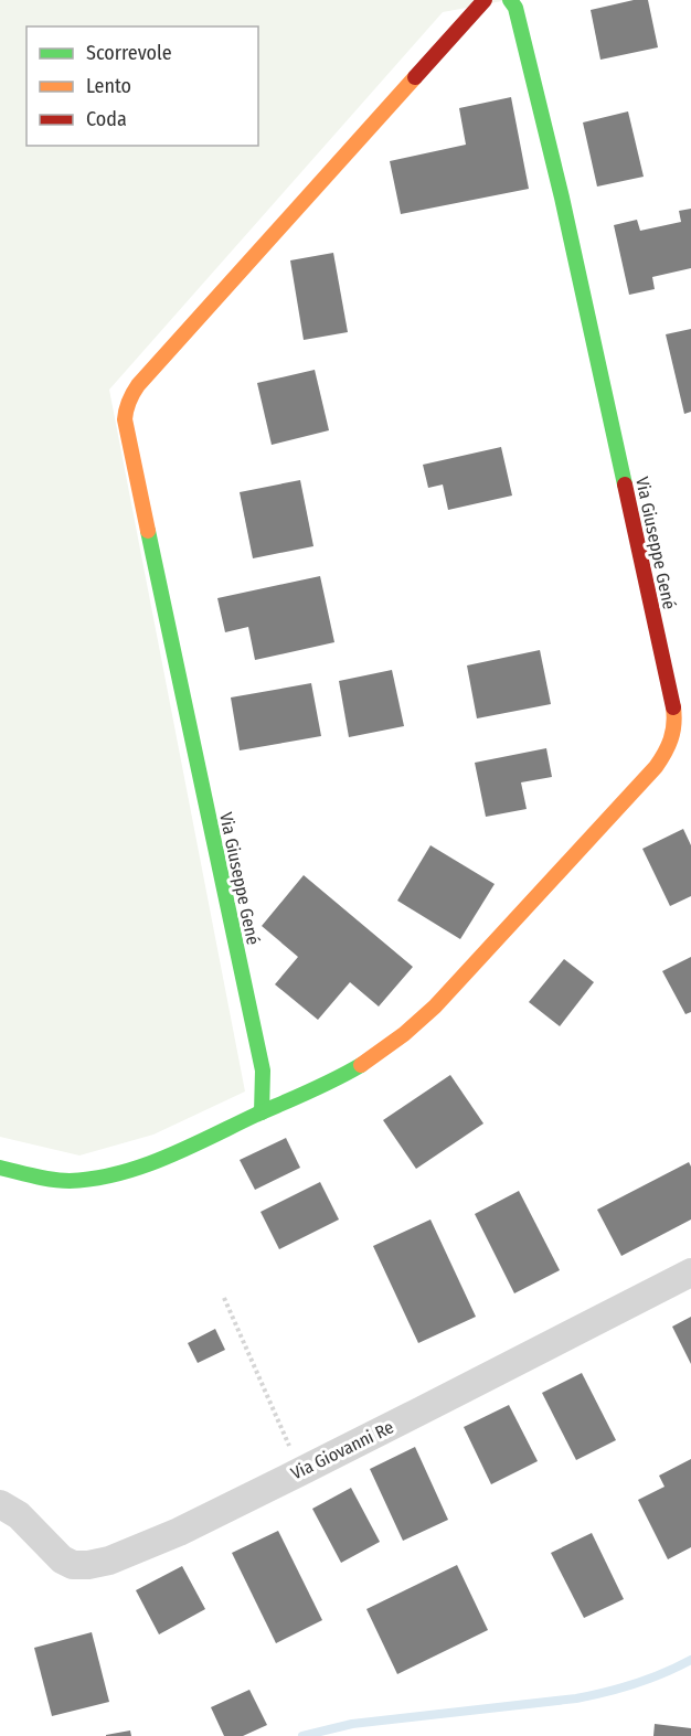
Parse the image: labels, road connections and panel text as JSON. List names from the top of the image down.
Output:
{
  "streets": {
    "street": ["Via Giuseppe Gené", "Via Giovanni Re"]
  },
  "legend": ["Scorrevole", "Lento", "Coda"]
}
